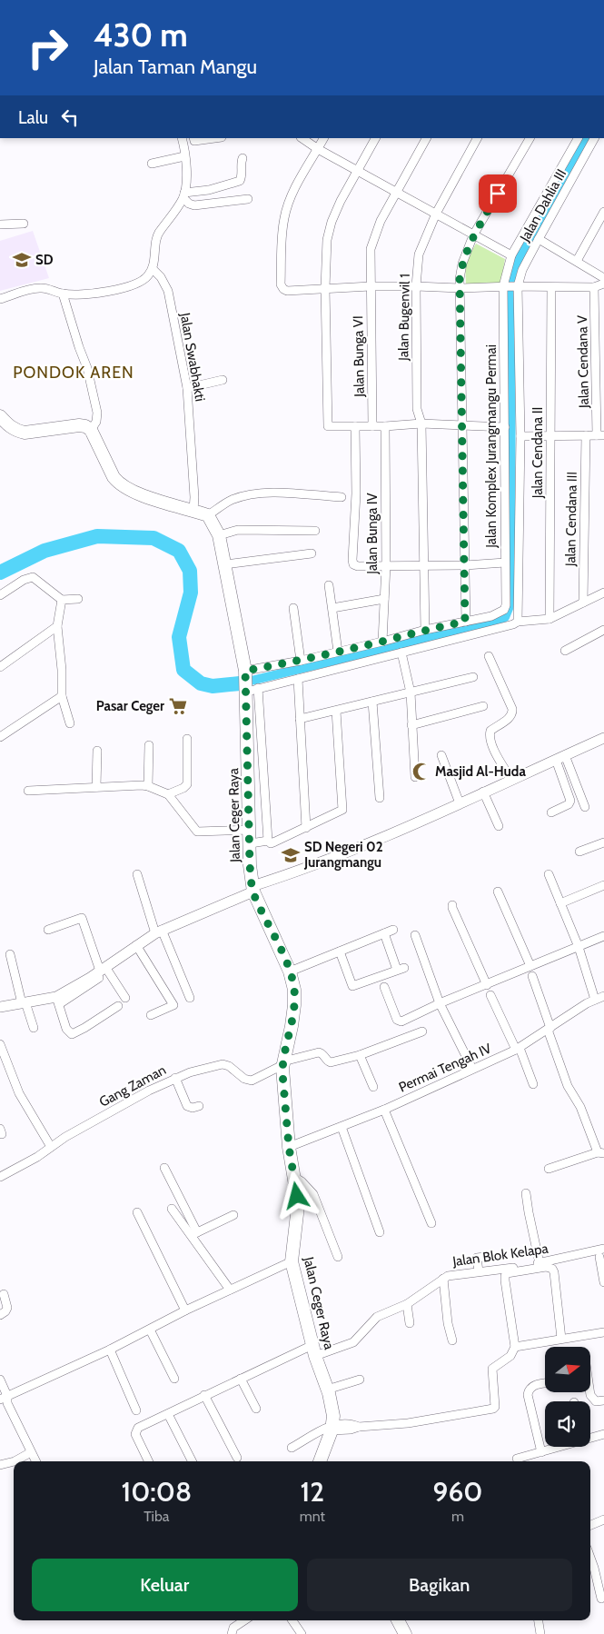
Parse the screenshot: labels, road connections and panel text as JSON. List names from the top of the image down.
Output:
{
  "streets": {
    "main road": ["Jalan Ceger Raya"],
    "street": [
      "Jalan Dahlia III",
      "Jalan Bugenvil 1",
      "Jalan Bunga VI",
      "Jalan Swabhakti",
      "Jalan Cendana V",
      "Jalan Komplex Jurangmangu Permai",
      "Jalan Cendana II",
      "Jalan Cendana III",
      "Jalan Bunga IV",
      "Permai Tengah IV",
      "Gang Zaman",
      "Jalan Blok Kelapa"
    ]
  },
  "crossings": [
    ["Jalan Dahlia III", "Jalan Komplex Jurangmangu Permai"],
    ["Jalan Ceger Raya", "Permai Tengah IV"],
    ["Jalan Ceger Raya", "Gang Zaman"],
    ["Jalan Ceger Raya", "Jalan Blok Kelapa"]
  ],
  "districts": ["PONDOK AREN"],
  "places": {
    "school or university": ["SD", "SD Negeri 02 Jurangmangu"],
    "supermarket": ["Pasar Ceger"],
    "mosque": ["Masjid Al-Huda"]
  },
  "north": "right",
  "page": {
    "turn": ["430 m", "Jalan Taman Mangu"],
    "then": "Lalu",
    "eta": [
      "10:08",
      "Tiba",
      "12",
      "mnt",
      "960",
      "m"
    ],
    "buttons": ["Keluar", "Bagikan"]
  }
}
